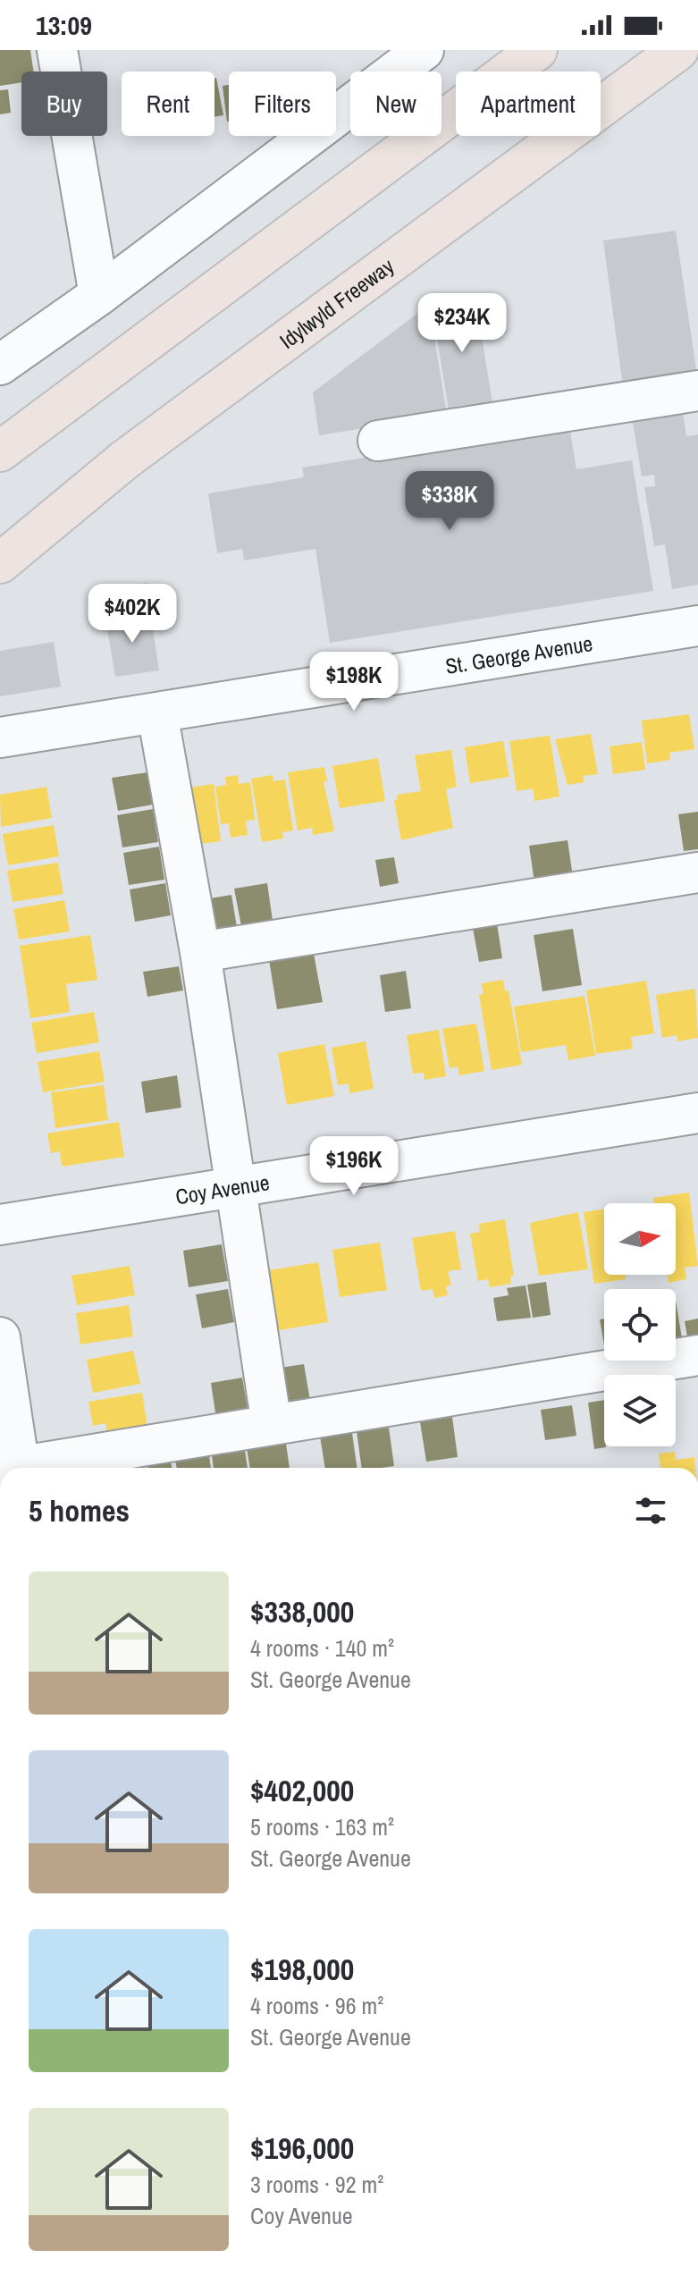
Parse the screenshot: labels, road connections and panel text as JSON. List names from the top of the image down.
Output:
{
  "streets": {
    "highway": ["Idylwyld Freeway"],
    "street": ["St. George Avenue", "Coy Avenue"]
  },
  "north": "right",
  "page": {
    "status": "13:09",
    "chip": [
      "Buy",
      "Rent",
      "Filters",
      "New",
      "Apartment"
    ],
    "price": [
      "$234K",
      "$338K",
      "$402K",
      "$198K",
      "$196K"
    ],
    "heading": "5 homes",
    "list": [
      {
        "name": "$338,000",
        "note": "4 rooms · 140 m² · St. George Avenue"
      },
      {
        "name": "$402,000",
        "note": "5 rooms · 163 m² · St. George Avenue"
      },
      {
        "name": "$198,000",
        "note": "4 rooms · 96 m² · St. George Avenue"
      },
      {
        "name": "$196,000",
        "note": "3 rooms · 92 m² · Coy Avenue"
      }
    ]
  }
}
